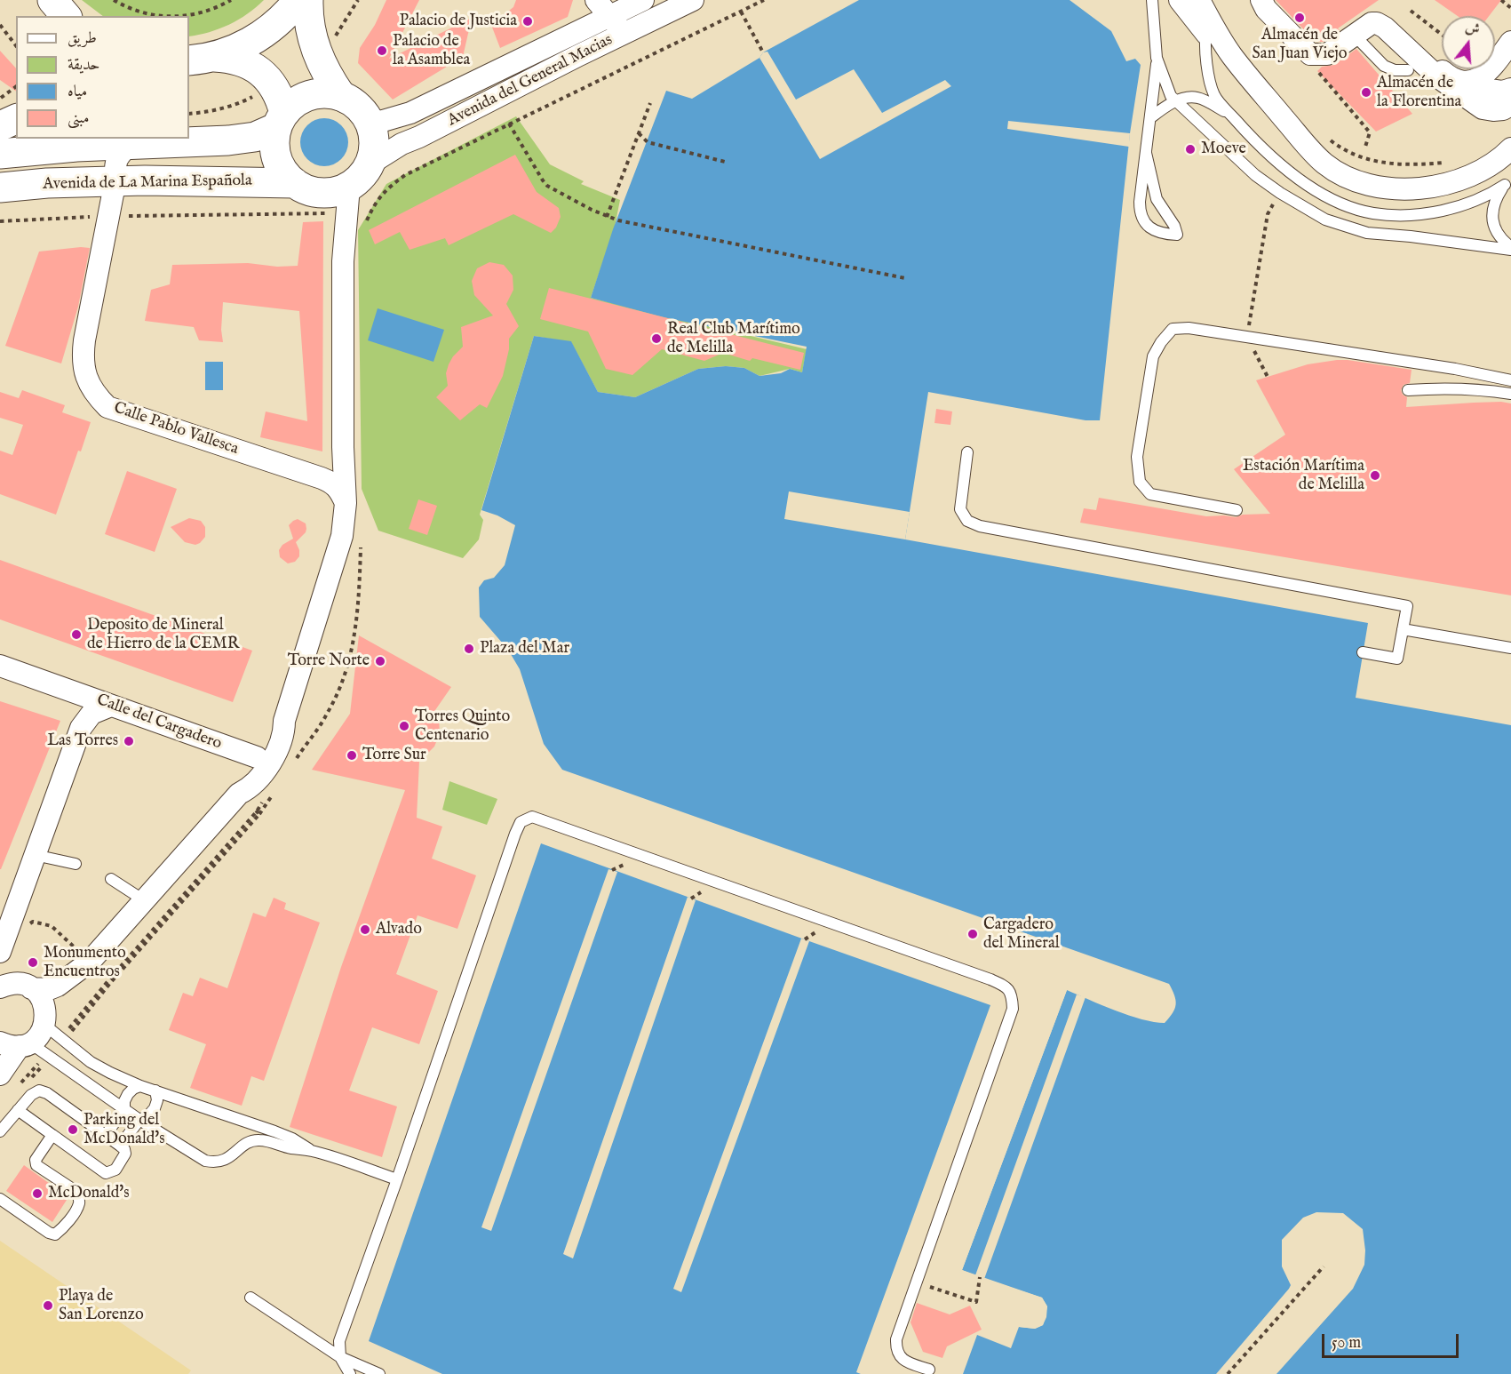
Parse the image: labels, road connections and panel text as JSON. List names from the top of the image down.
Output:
{
  "streets": {
    "main road": ["Avenida de La Marina Española"],
    "street": ["Avenida del General Macias", "Calle Pablo Vallesca", "Calle del Cargadero"]
  },
  "crossings": [
    ["Avenida del General Macias", "Avenida de La Marina Española"],
    ["Avenida de La Marina Española", "Calle Pablo Vallesca"]
  ],
  "places": [
    "Almacén de San Juan Viejo",
    "Palacio de Justicia",
    "Palacio de la Asamblea",
    "Almacén de la Florentina",
    "Moeve",
    "Real Club Marítimo de Melilla",
    "Estación Marítima de Melilla",
    "Deposito de Mineral de Hierro de la CEMR",
    "Plaza del Mar",
    "Torre Norte",
    "Torres Quinto Centenario",
    "Las Torres",
    "Torre Sur",
    "Alvado",
    "Cargadero del Mineral",
    "Monumento Encuentros",
    "Parking del McDonald's",
    "McDonald's",
    "Playa de San Lorenzo"
  ],
  "legend": [
    "طريق",
    "حديقة",
    "مياه",
    "مبنى"
  ],
  "scale_bar": "50 m",
  "north": "top"
}
